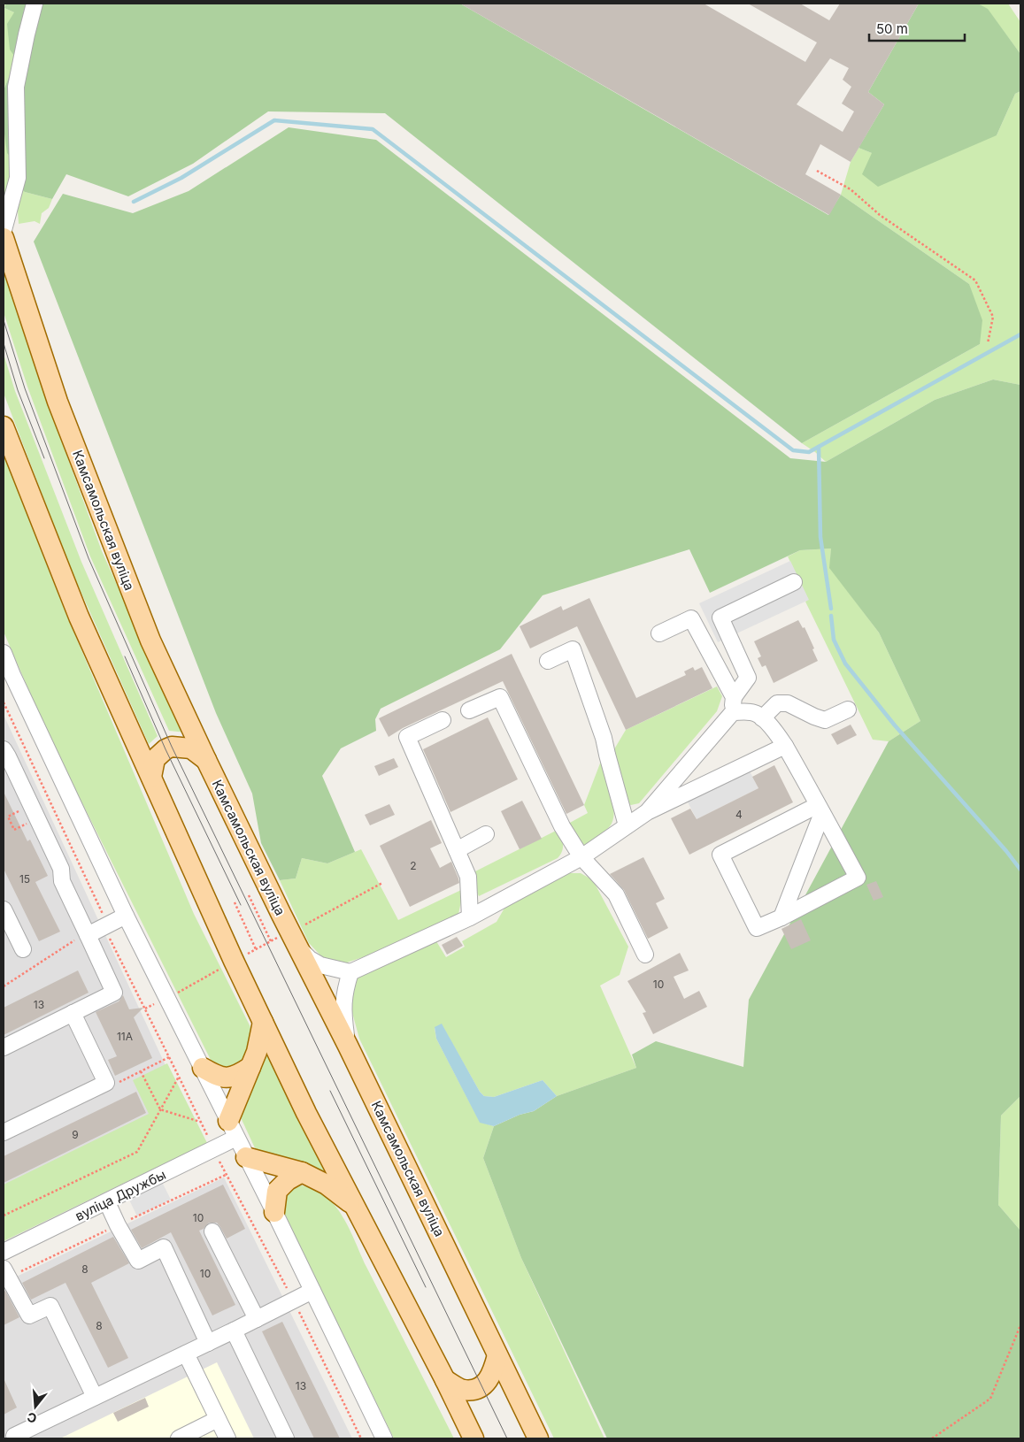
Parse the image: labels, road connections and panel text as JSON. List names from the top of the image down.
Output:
{
  "streets": {
    "main road": ["Камсамольская вуліца"],
    "street": ["вуліца Дружбы"]
  },
  "house_numbers": [
    "4",
    "2",
    "15",
    "10",
    "13",
    "11А",
    "9",
    "10",
    "8",
    "10",
    "8",
    "13"
  ],
  "scale_bar": "50 m",
  "north": "bottom"
}
